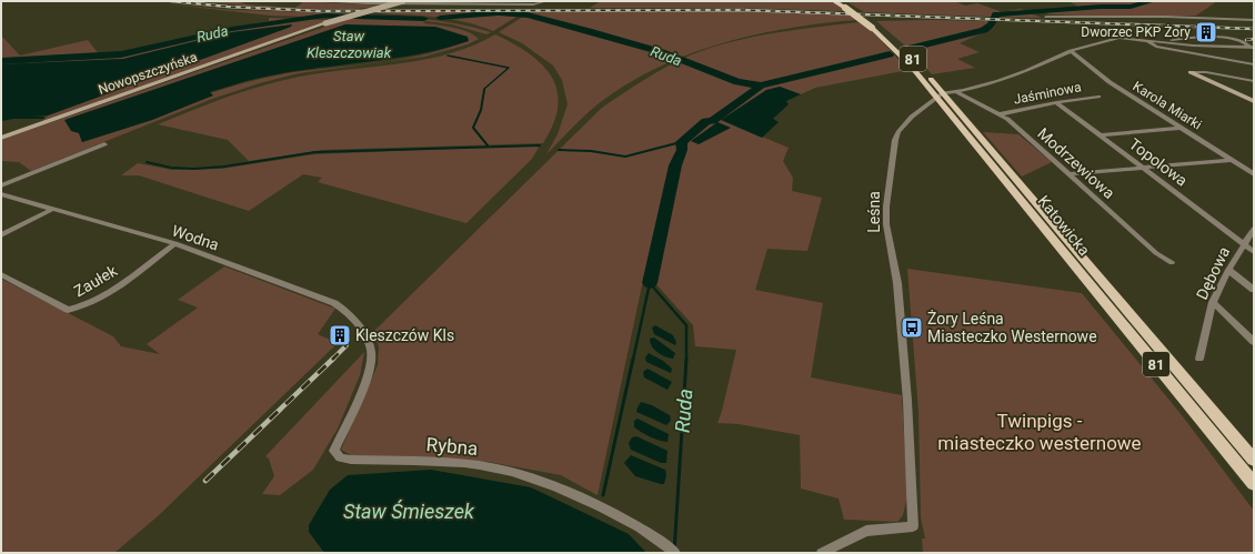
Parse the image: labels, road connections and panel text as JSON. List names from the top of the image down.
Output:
{
  "streets": {
    "main road": ["81", "Nowopszczyńska", "Katowicka"],
    "street": [
      "Jaśminowa",
      "Karola Miarki",
      "Topolowa",
      "Modrzewiowa",
      "Leśna",
      "Wodna",
      "Dębowa",
      "Zaułek",
      "Rybna"
    ]
  },
  "crossings": [
    ["Jaśminowa", "Topolowa"],
    ["Jaśminowa", "Modrzewiowa"],
    ["Topolowa", "Dębowa"],
    ["Leśna", "Katowicka"],
    ["Wodna", "Zaułek"],
    ["Wodna", "Rybna"]
  ],
  "water": ["Ruda", "Staw Kleszczowiak", "Staw Śmieszek"],
  "parks": ["Twinpigs - miasteczko westernowe"],
  "places": {
    "building": ["Dworzec PKP Żory", "Kleszczów Kls"],
    "bus stop": ["Żory Leśna Miasteczko Westernowe"]
  }
}
